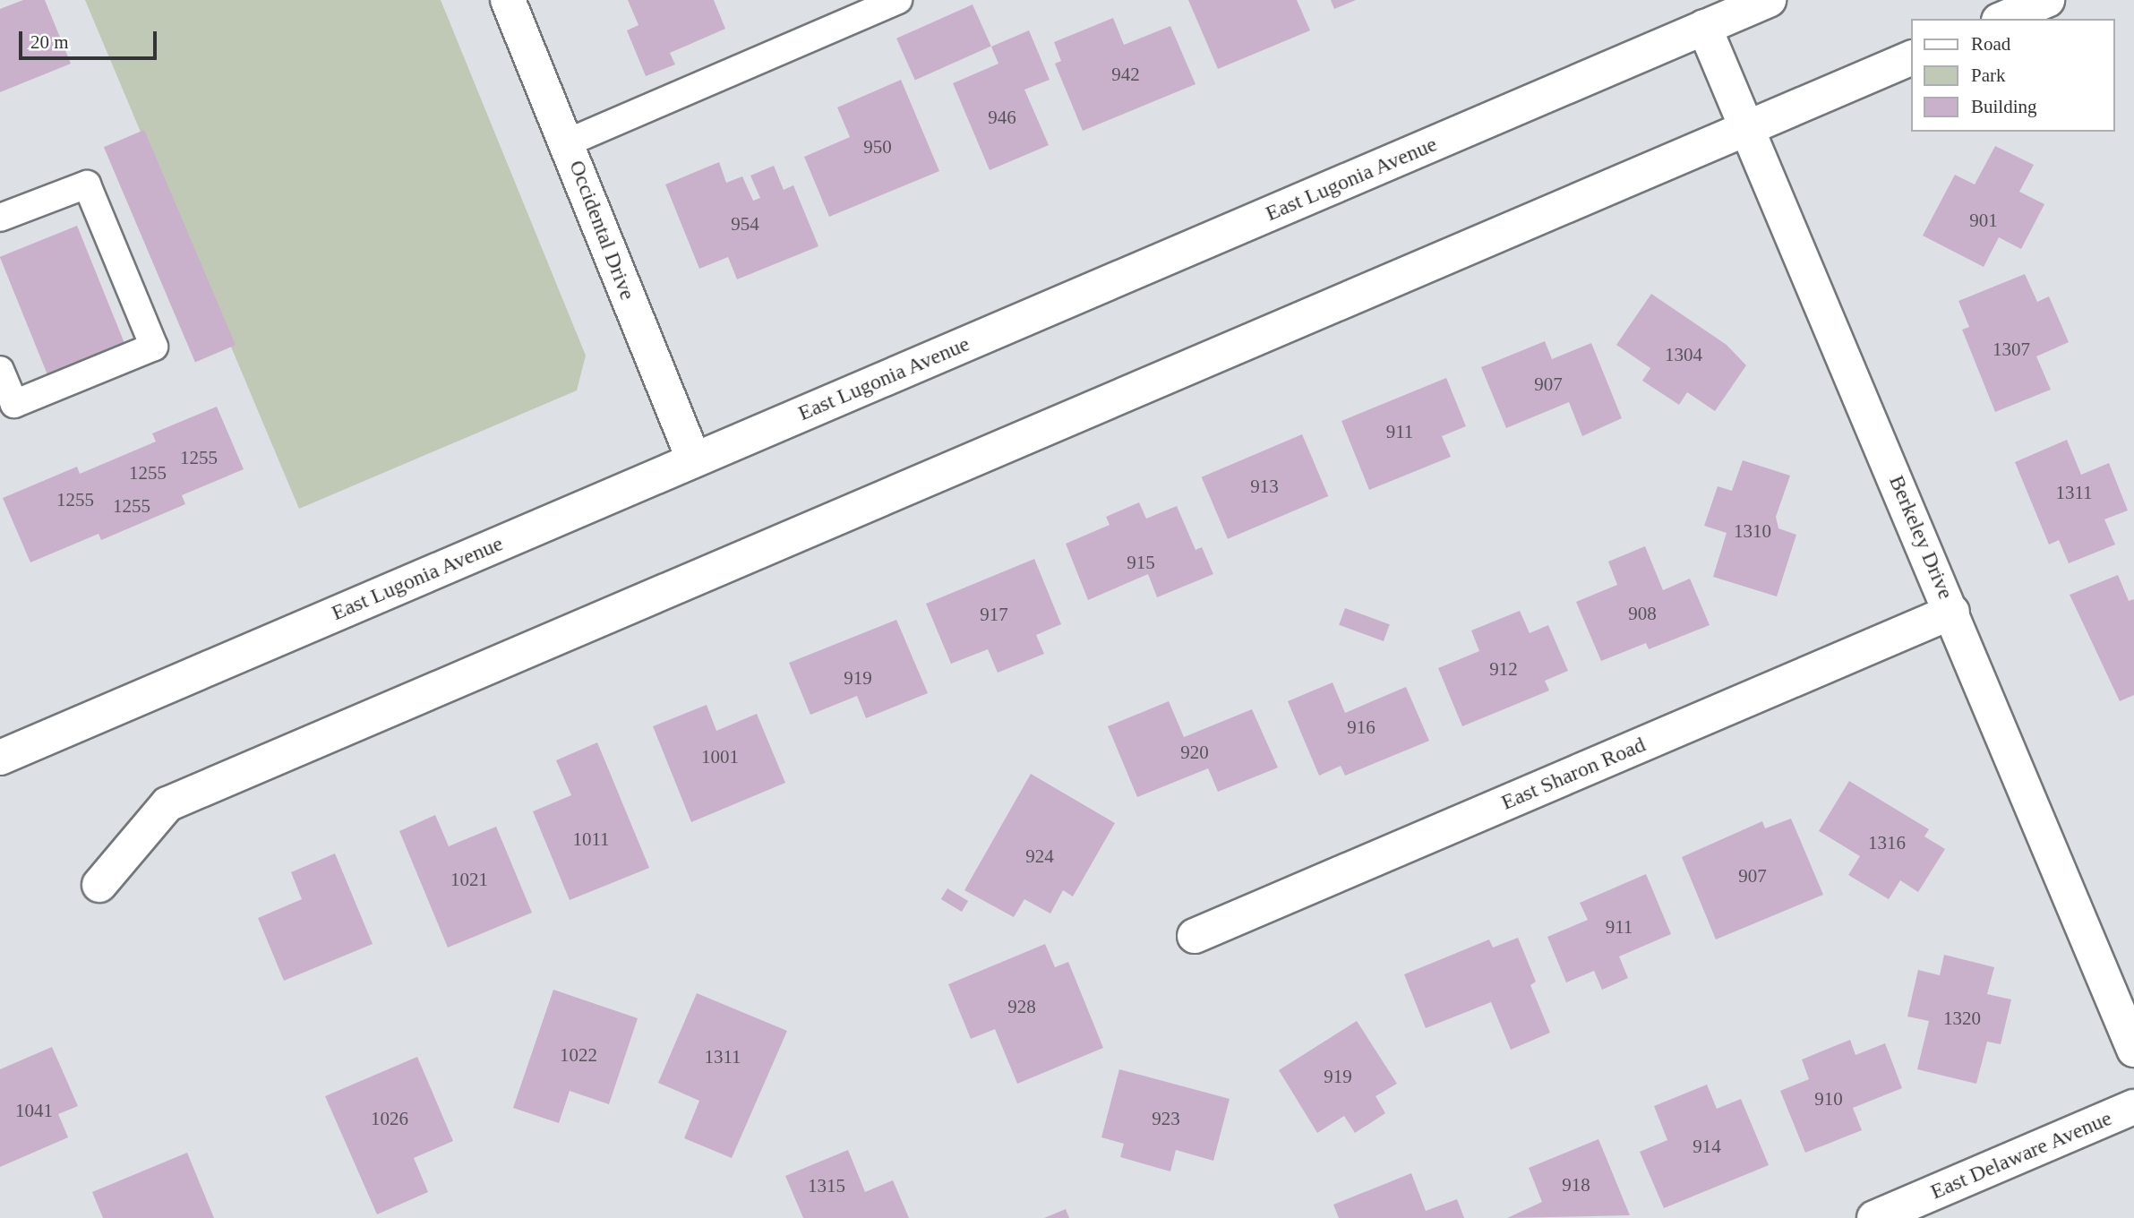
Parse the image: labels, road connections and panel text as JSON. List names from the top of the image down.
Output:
{
  "streets": {
    "street": [
      "East Lugonia Avenue",
      "Occidental Drive",
      "Berkeley Drive",
      "East Sharon Road",
      "East Delaware Avenue"
    ]
  },
  "crossings": [
    ["East Lugonia Avenue", "Occidental Drive"],
    ["East Lugonia Avenue", "Berkeley Drive"],
    ["Berkeley Drive", "East Sharon Road"]
  ],
  "house_numbers": [
    "942",
    "946",
    "950",
    "901",
    "954",
    "1307",
    "1304",
    "907",
    "911",
    "1255",
    "1255",
    "913",
    "1311",
    "1255",
    "1255",
    "1310",
    "915",
    "908",
    "917",
    "912",
    "919",
    "916",
    "920",
    "1001",
    "1011",
    "1316",
    "924",
    "907",
    "1021",
    "911",
    "928",
    "1320",
    "1022",
    "1311",
    "919",
    "910",
    "1041",
    "1026",
    "923",
    "914",
    "918",
    "1315"
  ],
  "legend": ["Road", "Park", "Building"],
  "scale_bar": "20 m"
}
